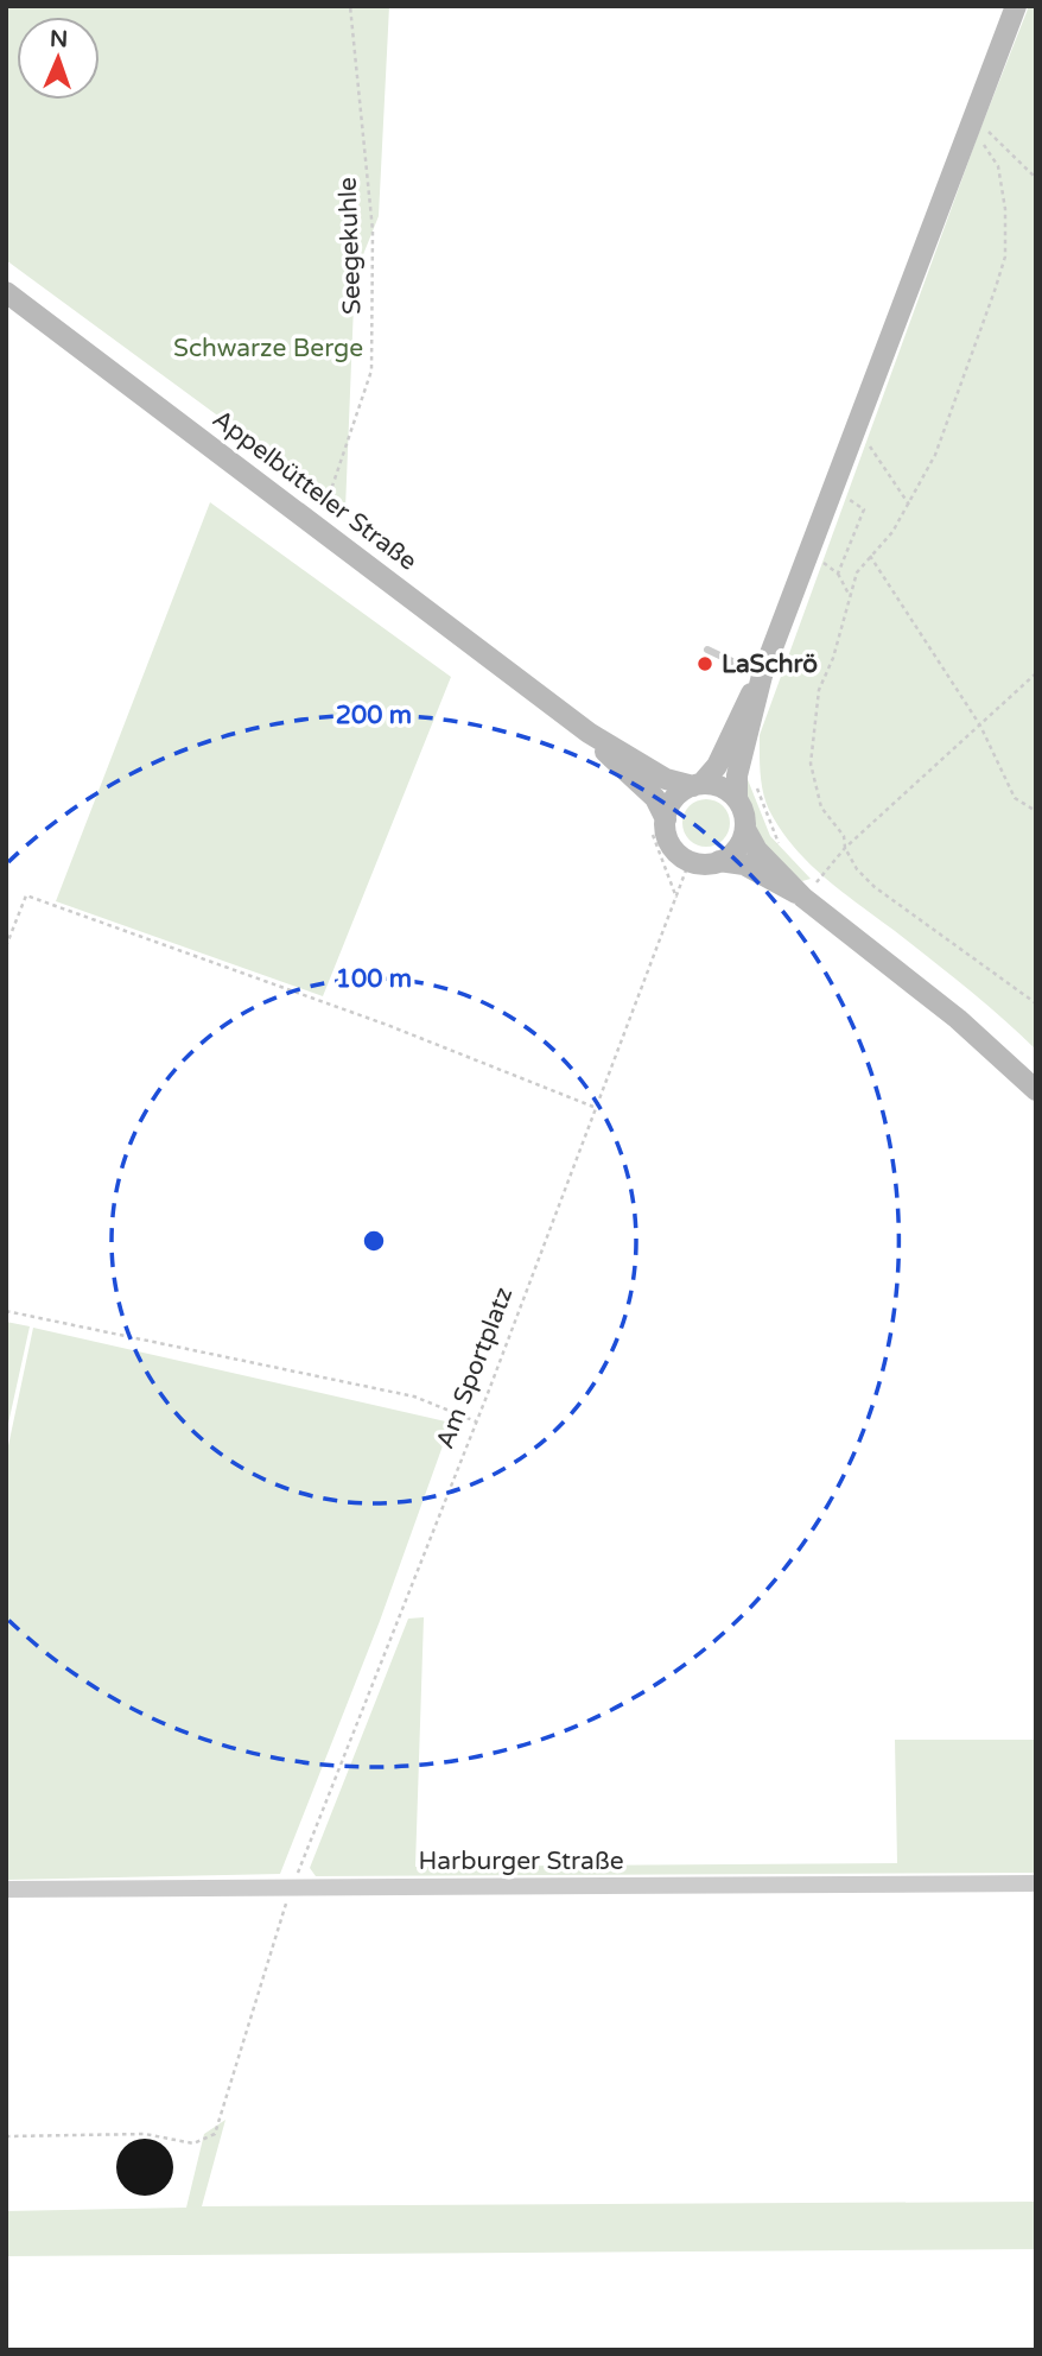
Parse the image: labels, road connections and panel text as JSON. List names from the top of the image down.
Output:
{
  "streets": {
    "main road": ["Appelbütteler Straße"],
    "street": ["Harburger Straße"],
    "path": ["Seegekuhle", "Am Sportplatz"]
  },
  "crossings": [
    ["Seegekuhle", "Appelbütteler Straße"],
    ["Appelbütteler Straße", "Am Sportplatz"],
    ["Am Sportplatz", "Harburger Straße"]
  ],
  "parks": ["Schwarze Berge"],
  "places": ["LaSchrö"],
  "north": "top",
  "rings": ["200 m", "100 m"]
}
